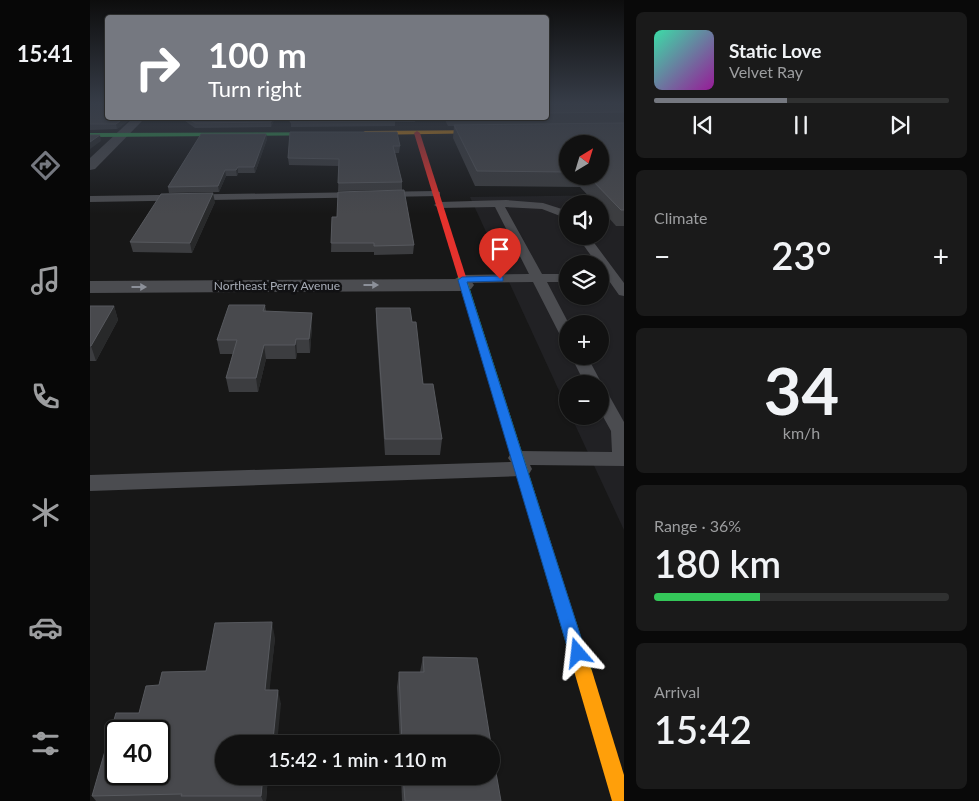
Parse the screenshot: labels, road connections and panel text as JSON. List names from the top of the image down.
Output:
{
  "streets": {
    "street": ["Northeast Perry Avenue"]
  },
  "one_way": ["Northeast Perry Avenue"],
  "north": "top right",
  "page": {
    "tabs": "15:41",
    "turn": ["100 m", "Turn right"],
    "song": ["Static Love", "Velvet Ray"],
    "map_buttons": ["+", "−"],
    "tile": [
      "Climate",
      ["34", "km/h"],
      ["Range · 36%", "180 km"],
      ["Arrival", "15:42"]
    ],
    "heat": ["−", "23°", "+"],
    "limit": "40",
    "trip": "15:42 · 1 min · 110 m"
  }
}
